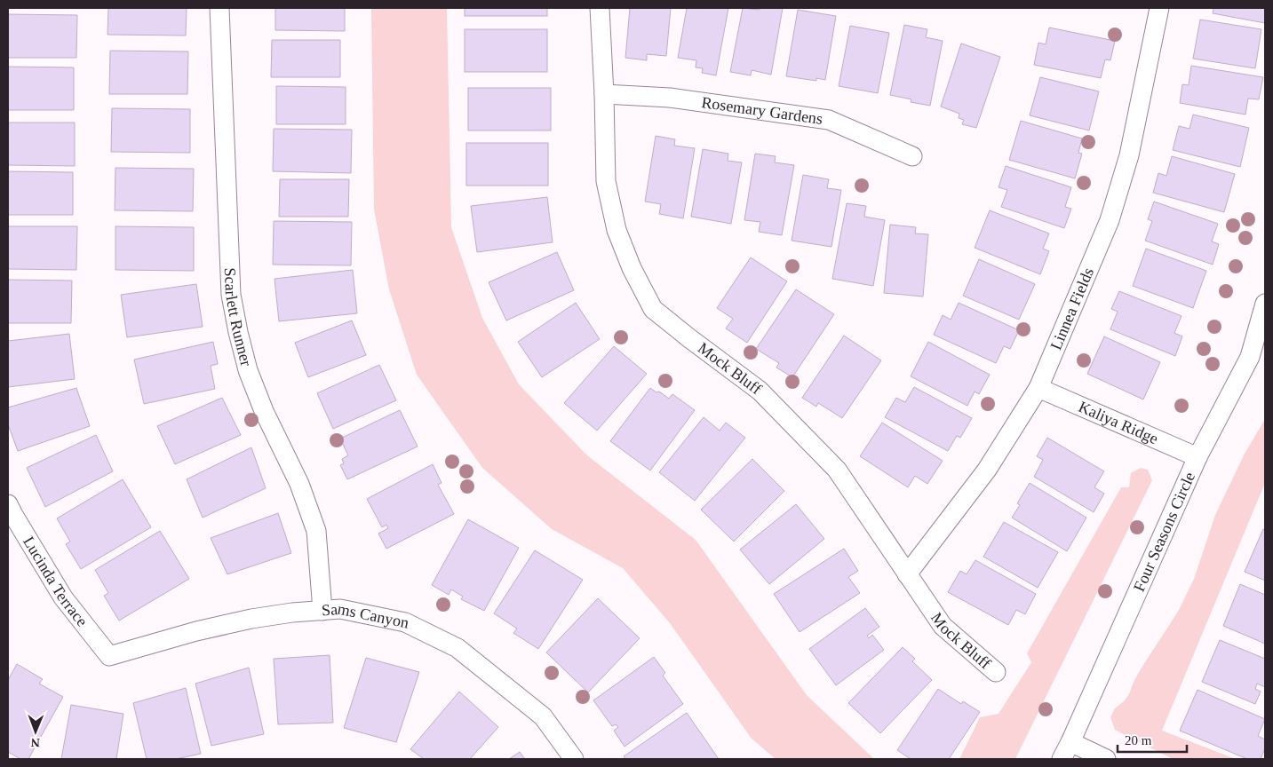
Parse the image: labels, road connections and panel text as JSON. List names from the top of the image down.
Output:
{
  "streets": {
    "street": [
      "Rosemary Gardens",
      "Linnea Fields",
      "Scarlett Runner",
      "Mock Bluff",
      "Kaliya Ridge",
      "Four Seasons Circle",
      "Lucinda Terrace",
      "Sams Canyon"
    ]
  },
  "crossings": [
    ["Rosemary Gardens", "Mock Bluff"],
    ["Linnea Fields", "Mock Bluff"],
    ["Linnea Fields", "Kaliya Ridge"],
    ["Scarlett Runner", "Sams Canyon"],
    ["Kaliya Ridge", "Four Seasons Circle"],
    ["Lucinda Terrace", "Sams Canyon"]
  ],
  "scale_bar": "20 m",
  "north": "bottom"
}
